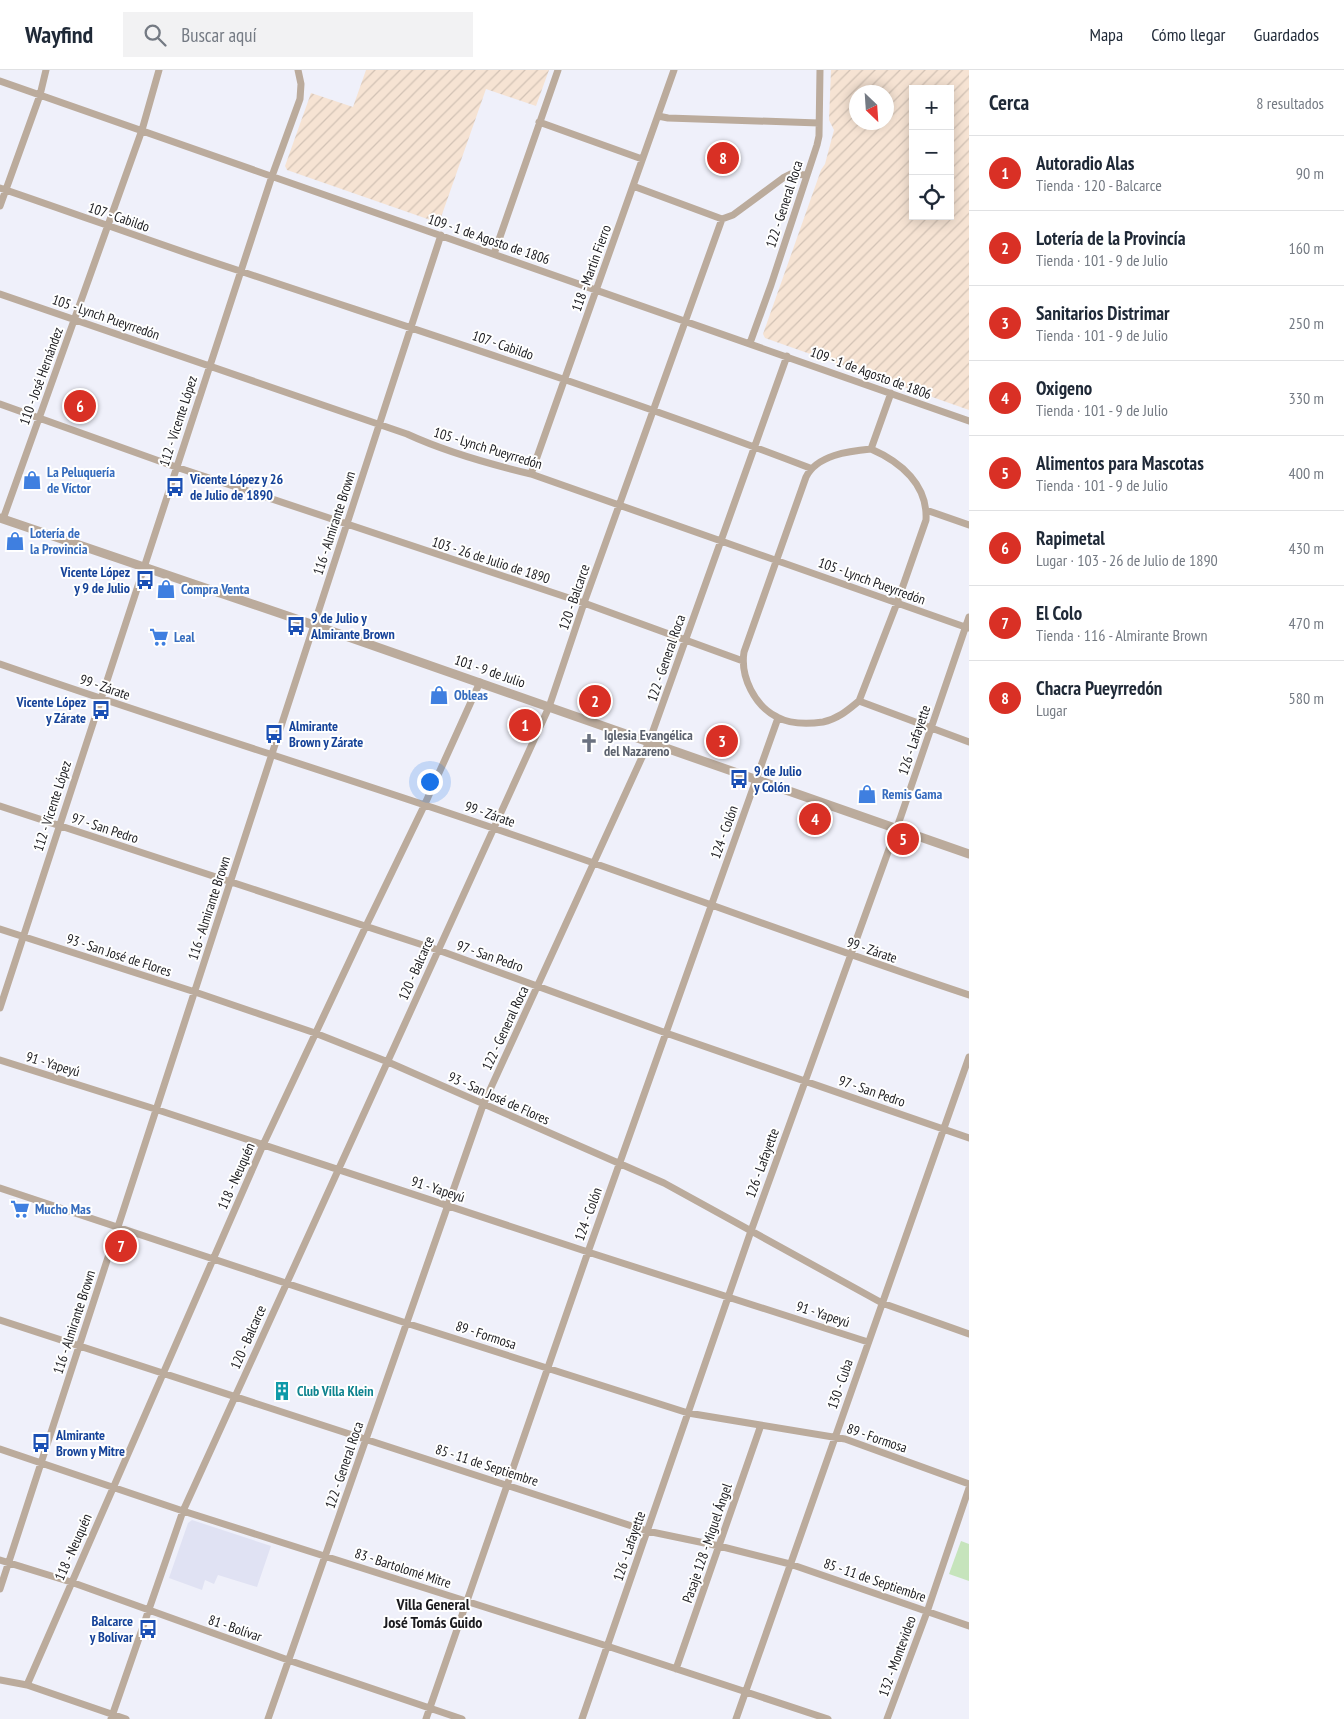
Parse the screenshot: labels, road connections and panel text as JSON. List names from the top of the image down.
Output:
{
  "streets": {
    "street": [
      "122 - General Roca",
      "107 - Cabildo",
      "109 - 1 de Agosto de 1806",
      "118 - Martín Fierro",
      "105 - Lynch Pueyrredón",
      "110 - José Hernández",
      "112 - Vicente López",
      "116 - Almirante Brown",
      "103 - 26 de Julio de 1890",
      "120 - Balcarce",
      "101 - 9 de Julio",
      "99 - Zárate",
      "126 - Lafayette",
      "97 - San Pedro",
      "124 - Colón",
      "93 - San José de Flores",
      "91 - Yapeyú",
      "118 - Neuquén",
      "89 - Formosa",
      "130 - Cuba",
      "85 - 11 de Septiembre",
      "Pasaje 128 - Miguel Ángel",
      "83 - Bartolomé Mitre",
      "81 - Bolívar",
      "132 - Montevideo"
    ]
  },
  "crossings": [
    ["122 - General Roca", "107 - Cabildo"],
    ["122 - General Roca", "109 - 1 de Agosto de 1806"],
    ["122 - General Roca", "105 - Lynch Pueyrredón"],
    ["122 - General Roca", "103 - 26 de Julio de 1890"],
    ["122 - General Roca", "101 - 9 de Julio"],
    ["122 - General Roca", "99 - Zárate"],
    ["122 - General Roca", "97 - San Pedro"],
    ["122 - General Roca", "93 - San José de Flores"],
    ["122 - General Roca", "91 - Yapeyú"],
    ["122 - General Roca", "89 - Formosa"],
    ["122 - General Roca", "85 - 11 de Septiembre"],
    ["122 - General Roca", "83 - Bartolomé Mitre"],
    ["122 - General Roca", "81 - Bolívar"],
    ["107 - Cabildo", "118 - Martín Fierro"],
    ["107 - Cabildo", "105 - Lynch Pueyrredón"],
    ["107 - Cabildo", "110 - José Hernández"],
    ["107 - Cabildo", "112 - Vicente López"],
    ["107 - Cabildo", "116 - Almirante Brown"],
    ["107 - Cabildo", "120 - Balcarce"],
    ["109 - 1 de Agosto de 1806", "118 - Martín Fierro"],
    ["109 - 1 de Agosto de 1806", "110 - José Hernández"],
    ["109 - 1 de Agosto de 1806", "112 - Vicente López"],
    ["109 - 1 de Agosto de 1806", "116 - Almirante Brown"],
    ["109 - 1 de Agosto de 1806", "120 - Balcarce"],
    ["118 - Martín Fierro", "105 - Lynch Pueyrredón"],
    ["105 - Lynch Pueyrredón", "110 - José Hernández"],
    ["105 - Lynch Pueyrredón", "112 - Vicente López"],
    ["105 - Lynch Pueyrredón", "116 - Almirante Brown"],
    ["105 - Lynch Pueyrredón", "103 - 26 de Julio de 1890"],
    ["105 - Lynch Pueyrredón", "120 - Balcarce"],
    ["105 - Lynch Pueyrredón", "126 - Lafayette"],
    ["105 - Lynch Pueyrredón", "124 - Colón"],
    ["110 - José Hernández", "103 - 26 de Julio de 1890"],
    ["110 - José Hernández", "101 - 9 de Julio"],
    ["112 - Vicente López", "103 - 26 de Julio de 1890"],
    ["112 - Vicente López", "101 - 9 de Julio"],
    ["112 - Vicente López", "99 - Zárate"],
    ["112 - Vicente López", "97 - San Pedro"],
    ["112 - Vicente López", "93 - San José de Flores"],
    ["116 - Almirante Brown", "103 - 26 de Julio de 1890"],
    ["116 - Almirante Brown", "101 - 9 de Julio"],
    ["116 - Almirante Brown", "99 - Zárate"],
    ["116 - Almirante Brown", "97 - San Pedro"],
    ["116 - Almirante Brown", "93 - San José de Flores"],
    ["116 - Almirante Brown", "91 - Yapeyú"],
    ["116 - Almirante Brown", "89 - Formosa"],
    ["116 - Almirante Brown", "85 - 11 de Septiembre"],
    ["116 - Almirante Brown", "83 - Bartolomé Mitre"],
    ["116 - Almirante Brown", "81 - Bolívar"],
    ["103 - 26 de Julio de 1890", "120 - Balcarce"],
    ["103 - 26 de Julio de 1890", "124 - Colón"],
    ["120 - Balcarce", "101 - 9 de Julio"],
    ["120 - Balcarce", "99 - Zárate"],
    ["120 - Balcarce", "97 - San Pedro"],
    ["120 - Balcarce", "93 - San José de Flores"],
    ["120 - Balcarce", "91 - Yapeyú"],
    ["120 - Balcarce", "89 - Formosa"],
    ["120 - Balcarce", "85 - 11 de Septiembre"],
    ["120 - Balcarce", "83 - Bartolomé Mitre"],
    ["120 - Balcarce", "81 - Bolívar"],
    ["101 - 9 de Julio", "126 - Lafayette"],
    ["101 - 9 de Julio", "124 - Colón"],
    ["101 - 9 de Julio", "118 - Neuquén"],
    ["99 - Zárate", "126 - Lafayette"],
    ["99 - Zárate", "124 - Colón"],
    ["99 - Zárate", "118 - Neuquén"],
    ["126 - Lafayette", "97 - San Pedro"],
    ["126 - Lafayette", "93 - San José de Flores"],
    ["126 - Lafayette", "91 - Yapeyú"],
    ["126 - Lafayette", "89 - Formosa"],
    ["126 - Lafayette", "85 - 11 de Septiembre"],
    ["126 - Lafayette", "83 - Bartolomé Mitre"],
    ["97 - San Pedro", "124 - Colón"],
    ["97 - San Pedro", "118 - Neuquén"],
    ["97 - San Pedro", "130 - Cuba"],
    ["124 - Colón", "93 - San José de Flores"],
    ["124 - Colón", "91 - Yapeyú"],
    ["124 - Colón", "89 - Formosa"],
    ["124 - Colón", "85 - 11 de Septiembre"],
    ["124 - Colón", "83 - Bartolomé Mitre"],
    ["124 - Colón", "81 - Bolívar"],
    ["93 - San José de Flores", "118 - Neuquén"],
    ["93 - San José de Flores", "130 - Cuba"],
    ["91 - Yapeyú", "118 - Neuquén"],
    ["91 - Yapeyú", "130 - Cuba"],
    ["118 - Neuquén", "89 - Formosa"],
    ["118 - Neuquén", "85 - 11 de Septiembre"],
    ["118 - Neuquén", "83 - Bartolomé Mitre"],
    ["118 - Neuquén", "81 - Bolívar"],
    ["89 - Formosa", "130 - Cuba"],
    ["89 - Formosa", "Pasaje 128 - Miguel Ángel"],
    ["130 - Cuba", "85 - 11 de Septiembre"],
    ["130 - Cuba", "83 - Bartolomé Mitre"],
    ["85 - 11 de Septiembre", "Pasaje 128 - Miguel Ángel"],
    ["85 - 11 de Septiembre", "132 - Montevideo"],
    ["Pasaje 128 - Miguel Ángel", "83 - Bartolomé Mitre"]
  ],
  "districts": ["Villa General José Tomás Guido"],
  "places": {
    "shop": [
      "La Peluquería de Víctor",
      "Lotería de la Provincia",
      "Compra Venta",
      "Obleas",
      "Remis Gama"
    ],
    "bus stop": [
      "Vicente López y 26 de Julio de 1890",
      "Vicente López y 9 de Julio",
      "9 de Julio y Almirante Brown",
      "Vicente López y Zárate",
      "Almirante Brown y Zárate",
      "9 de Julio y Colón",
      "Almirante Brown y Mitre",
      "Balcarce y Bolívar"
    ],
    "supermarket": ["Leal", "Mucho Mas"],
    "church": ["Iglesia Evangélica del Nazareno"],
    "building": ["Club Villa Klein"]
  },
  "north": "bottom right",
  "page": {
    "header": "Wayfind",
    "search": "Buscar aquí",
    "nav": ["Mapa", "Cómo llegar", "Guardados"],
    "heading": ["Cerca", "8 resultados"],
    "map_buttons": ["+", "−"],
    "list": [
      {
        "mark": "1",
        "name": "Autoradio Alas",
        "note": "Tienda · 120 - Balcarce",
        "value": "90 m"
      },
      {
        "mark": "2",
        "name": "Lotería de la Provincía",
        "note": "Tienda · 101 - 9 de Julio",
        "value": "160 m"
      },
      {
        "mark": "3",
        "name": "Sanitarios Distrimar",
        "note": "Tienda · 101 - 9 de Julio",
        "value": "250 m"
      },
      {
        "mark": "4",
        "name": "Oxigeno",
        "note": "Tienda · 101 - 9 de Julio",
        "value": "330 m"
      },
      {
        "mark": "5",
        "name": "Alimentos para Mascotas",
        "note": "Tienda · 101 - 9 de Julio",
        "value": "400 m"
      },
      {
        "mark": "6",
        "name": "Rapimetal",
        "note": "Lugar · 103 - 26 de Julio de 1890",
        "value": "430 m"
      },
      {
        "mark": "7",
        "name": "El Colo",
        "note": "Tienda · 116 - Almirante Brown",
        "value": "470 m"
      },
      {
        "mark": "8",
        "name": "Chacra Pueyrredón",
        "note": "Lugar",
        "value": "580 m"
      }
    ],
    "pins": [
      "8",
      "6",
      "2",
      "1",
      "3",
      "4",
      "5",
      "7"
    ]
  }
}
